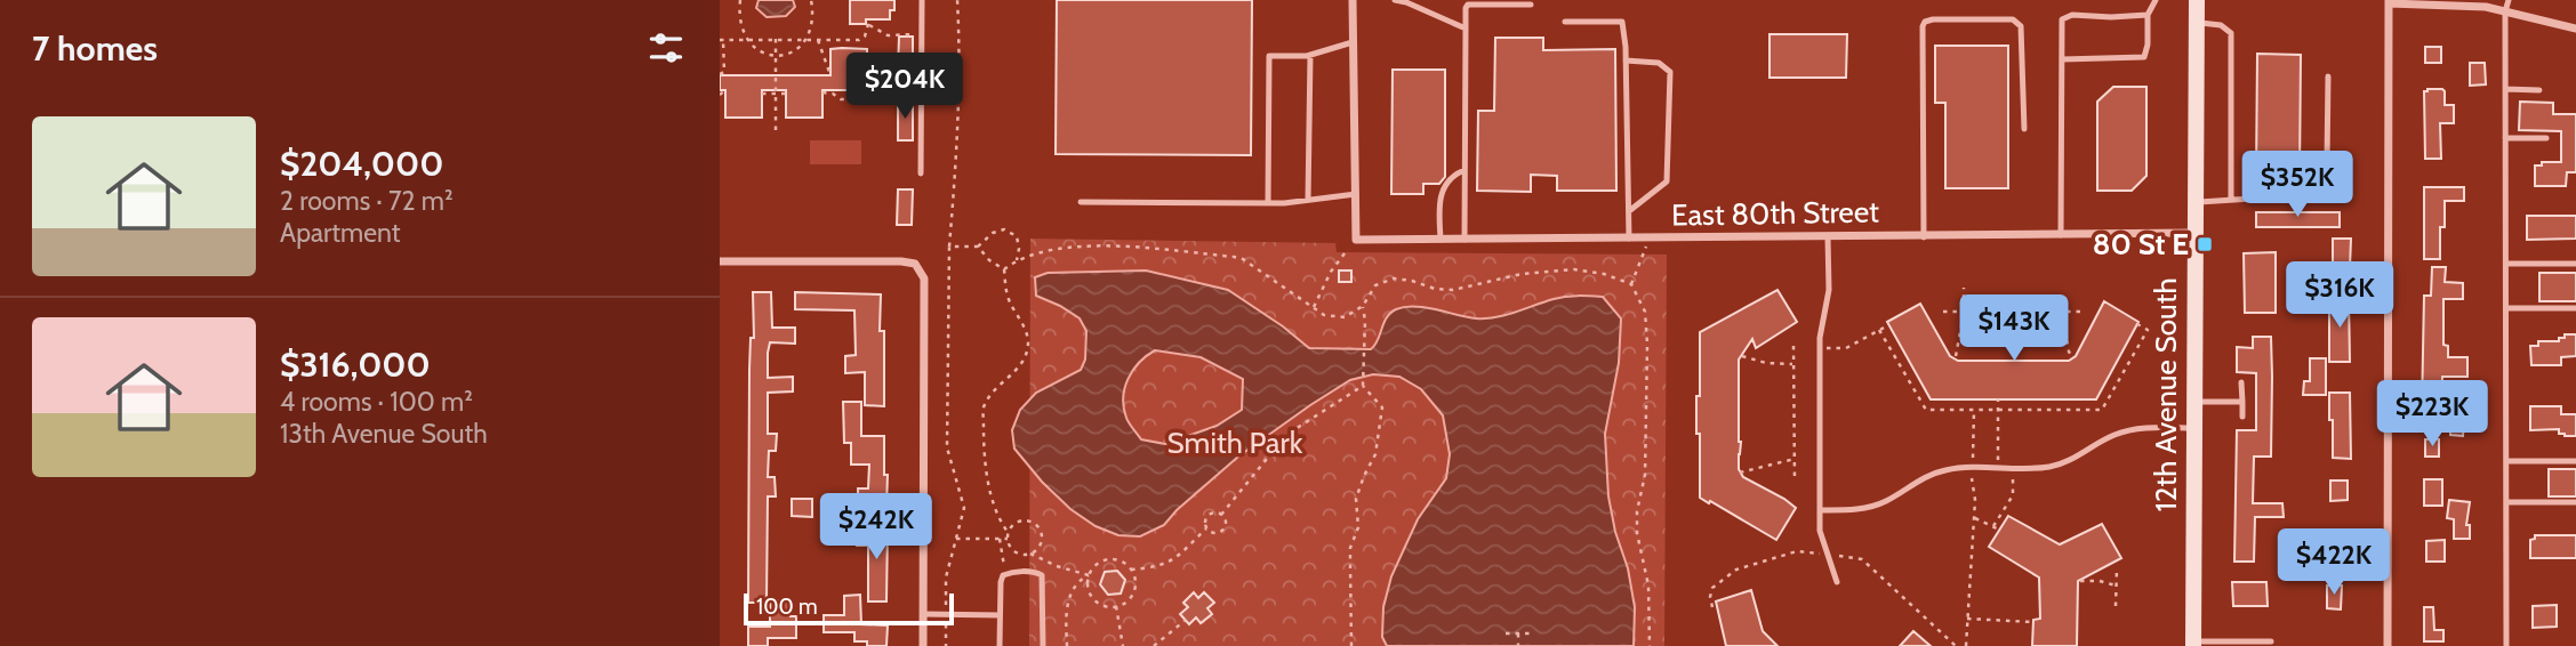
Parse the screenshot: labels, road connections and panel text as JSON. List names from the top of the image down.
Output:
{
  "streets": {
    "street": ["East 80th Street", "12th Avenue South"]
  },
  "crossings": [
    ["East 80th Street", "12th Avenue South"]
  ],
  "parks": ["Smith Park"],
  "places": {
    "transit": ["80 St E"]
  },
  "scale_bar": "100 m",
  "page": {
    "heading": "7 homes",
    "price": [
      "$204K",
      "$352K",
      "$316K",
      "$143K",
      "$223K",
      "$242K",
      "$422K"
    ],
    "list": [
      {
        "name": "$204,000",
        "note": "2 rooms · 72 m² · Apartment"
      },
      {
        "name": "$316,000",
        "note": "4 rooms · 100 m² · 13th Avenue South"
      }
    ],
    "scale": "100 m"
  }
}
